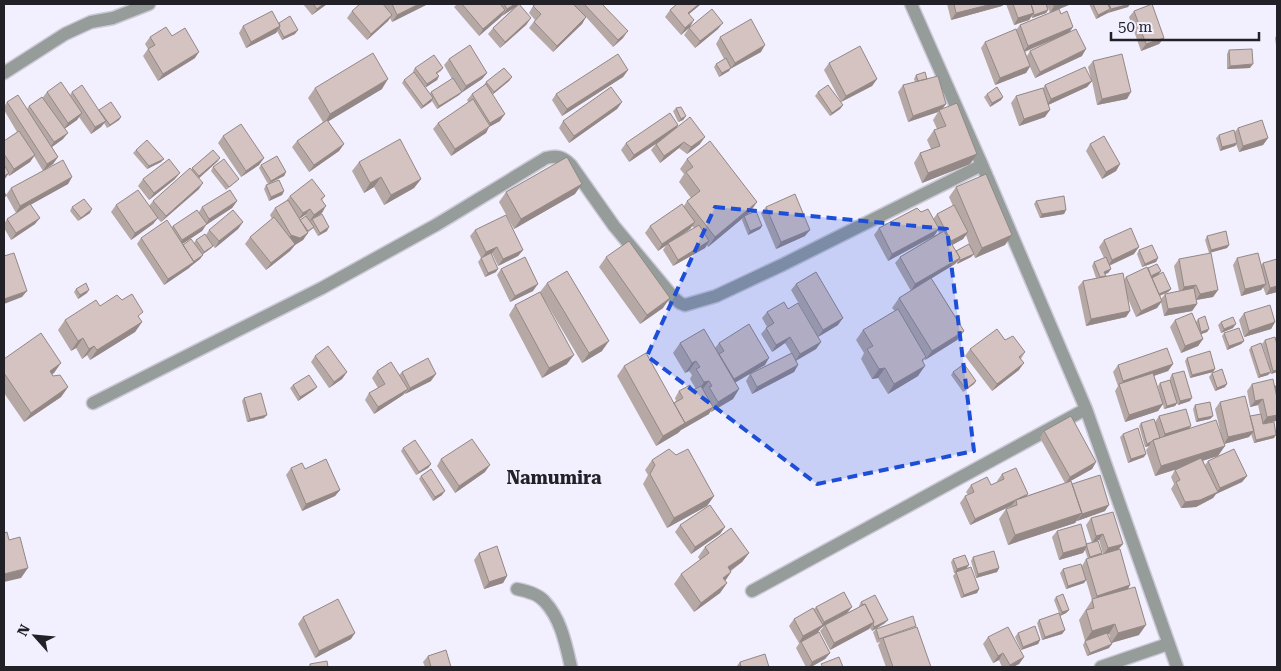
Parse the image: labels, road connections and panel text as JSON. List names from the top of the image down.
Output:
{
  "districts": ["Namumira"],
  "scale_bar": "50 m",
  "north": "top left"
}
